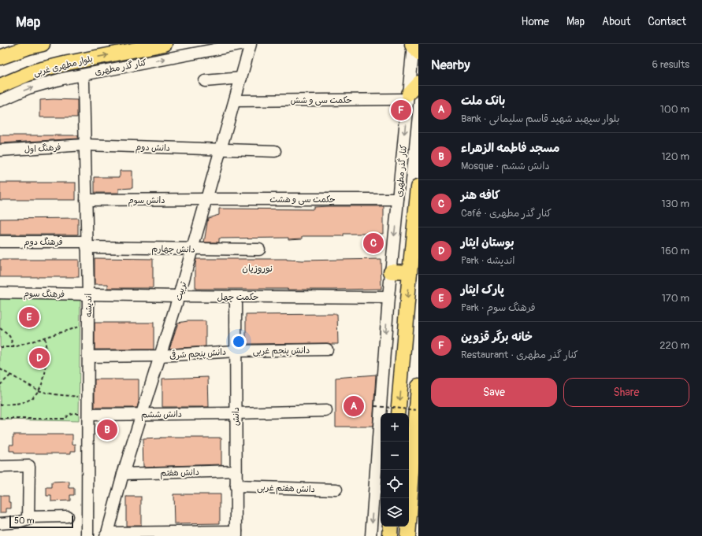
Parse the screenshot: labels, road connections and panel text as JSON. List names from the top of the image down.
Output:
{
  "streets": {
    "main road": ["بلوار مطهری غربی"],
    "street": [
      "کنار گذر مطهری",
      "حکمت سی و شش",
      "دانش دوم",
      "فرهنگ اول",
      "حکمت سی و هشت",
      "دانش سوم",
      "فرهنگ دوم",
      "دانش چهارم",
      "تربیت",
      "فرهنگ سوم",
      "حکمت چهل",
      "اندیشه",
      "دانش پنجم غربی",
      "دانش پنجم شرقی",
      "دانش ششم",
      "دانش",
      "دانش هفتم",
      "دانش هفتم غربی"
    ]
  },
  "crossings": [
    ["کنار گذر مطهری", "حکمت سی و شش"],
    ["کنار گذر مطهری", "حکمت سی و هشت"],
    ["کنار گذر مطهری", "حکمت چهل"],
    ["کنار گذر مطهری", "اندیشه"],
    ["حکمت سی و شش", "تربیت"],
    ["دانش دوم", "فرهنگ اول"],
    ["دانش دوم", "تربیت"],
    ["دانش دوم", "اندیشه"],
    ["فرهنگ اول", "اندیشه"],
    ["حکمت سی و هشت", "دانش سوم"],
    ["حکمت سی و هشت", "تربیت"],
    ["دانش سوم", "تربیت"],
    ["دانش سوم", "اندیشه"],
    ["فرهنگ دوم", "دانش چهارم"],
    ["فرهنگ دوم", "اندیشه"],
    ["دانش چهارم", "تربیت"],
    ["دانش چهارم", "اندیشه"],
    ["تربیت", "حکمت چهل"],
    ["تربیت", "دانش پنجم شرقی"],
    ["تربیت", "دانش ششم"],
    ["تربیت", "دانش هفتم"],
    ["فرهنگ سوم", "حکمت چهل"],
    ["فرهنگ سوم", "اندیشه"],
    ["حکمت چهل", "اندیشه"],
    ["حکمت چهل", "دانش"],
    ["اندیشه", "دانش پنجم شرقی"],
    ["اندیشه", "دانش ششم"],
    ["دانش پنجم غربی", "دانش پنجم شرقی"],
    ["دانش پنجم غربی", "دانش"],
    ["دانش پنجم شرقی", "دانش"],
    ["دانش ششم", "دانش"],
    ["دانش", "دانش هفتم"],
    ["دانش", "دانش هفتم غربی"]
  ],
  "one_way": ["بلوار مطهری غربی"],
  "districts": ["نوروزیان"],
  "scale_bar": "50 m",
  "page": {
    "header": "Map",
    "nav": [
      "Home",
      "Map",
      "About",
      "Contact"
    ],
    "heading": ["Nearby", "6 results"],
    "list": [
      {
        "mark": "A",
        "name": "بانک ملت",
        "note": "Bank · بلوار سپهبد شهید قاسم سلیمانی",
        "value": "100 m"
      },
      {
        "mark": "B",
        "name": "مسجد فاطمه الزهراء",
        "note": "Mosque · دانش ششم",
        "value": "120 m"
      },
      {
        "mark": "C",
        "name": "کافه هنر",
        "note": "Café · کنار گذر مطهری",
        "value": "130 m"
      },
      {
        "mark": "D",
        "name": "بوستان ایثار",
        "note": "Park · اندیشه",
        "value": "160 m"
      },
      {
        "mark": "E",
        "name": "پارک ایثار",
        "note": "Park · فرهنگ سوم",
        "value": "170 m"
      },
      {
        "mark": "F",
        "name": "خانه برگر قزوین",
        "note": "Restaurant · کنار گذر مطهری",
        "value": "220 m"
      }
    ],
    "pins": [
      "F",
      "C",
      "E",
      "D",
      "A",
      "B"
    ],
    "buttons": ["Save", "Share"],
    "map_buttons": ["+", "−"],
    "scale": "50 m"
  }
}
